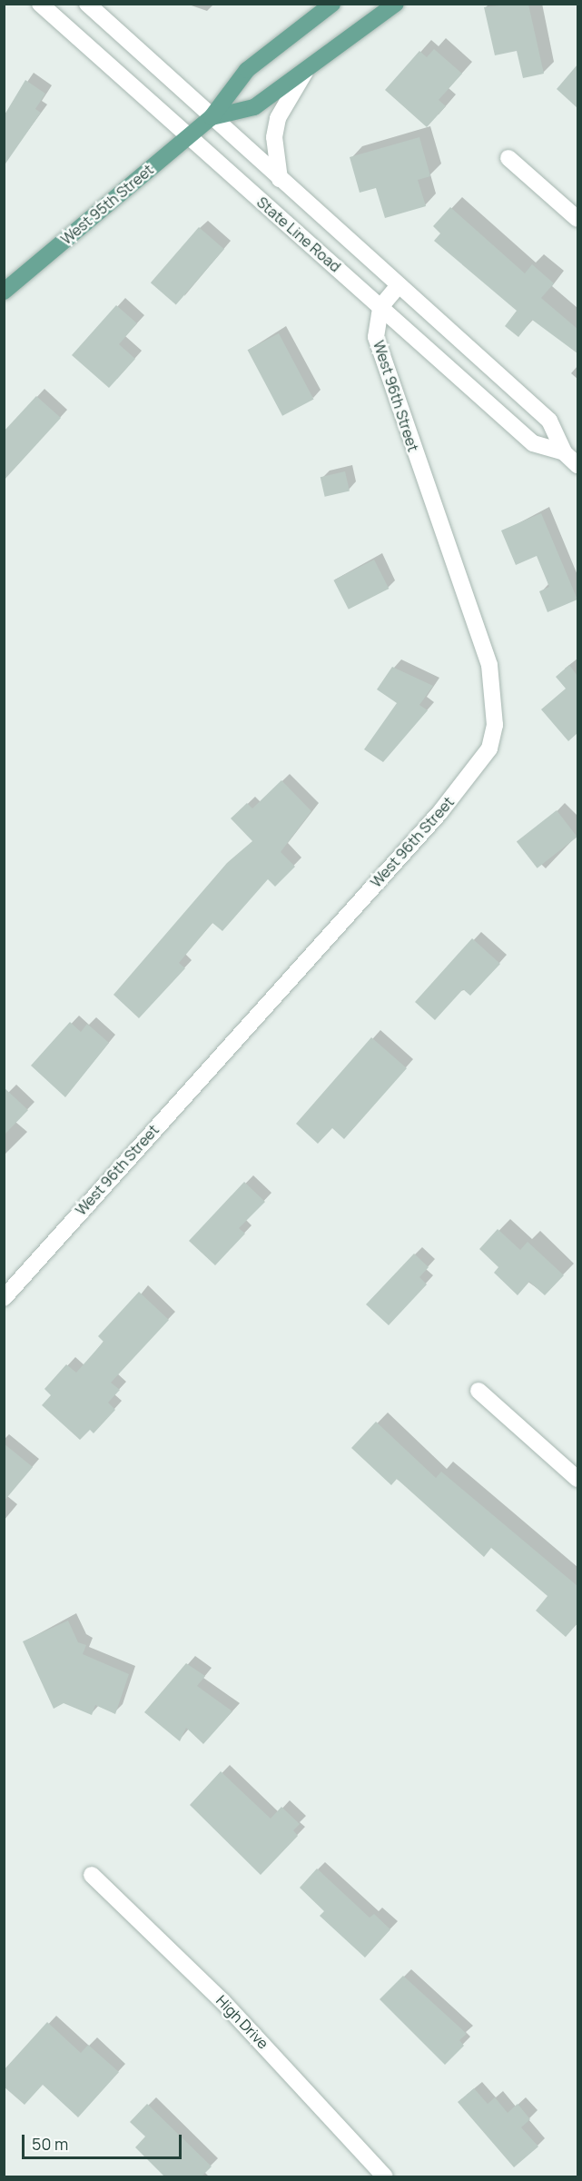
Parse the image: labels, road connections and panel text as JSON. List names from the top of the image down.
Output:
{
  "streets": {
    "main road": ["West 95th Street"],
    "street": ["State Line Road", "West 96th Street", "High Drive"]
  },
  "crossings": [
    ["West 95th Street", "State Line Road"],
    ["State Line Road", "West 96th Street"]
  ],
  "scale_bar": "50 m"
}
